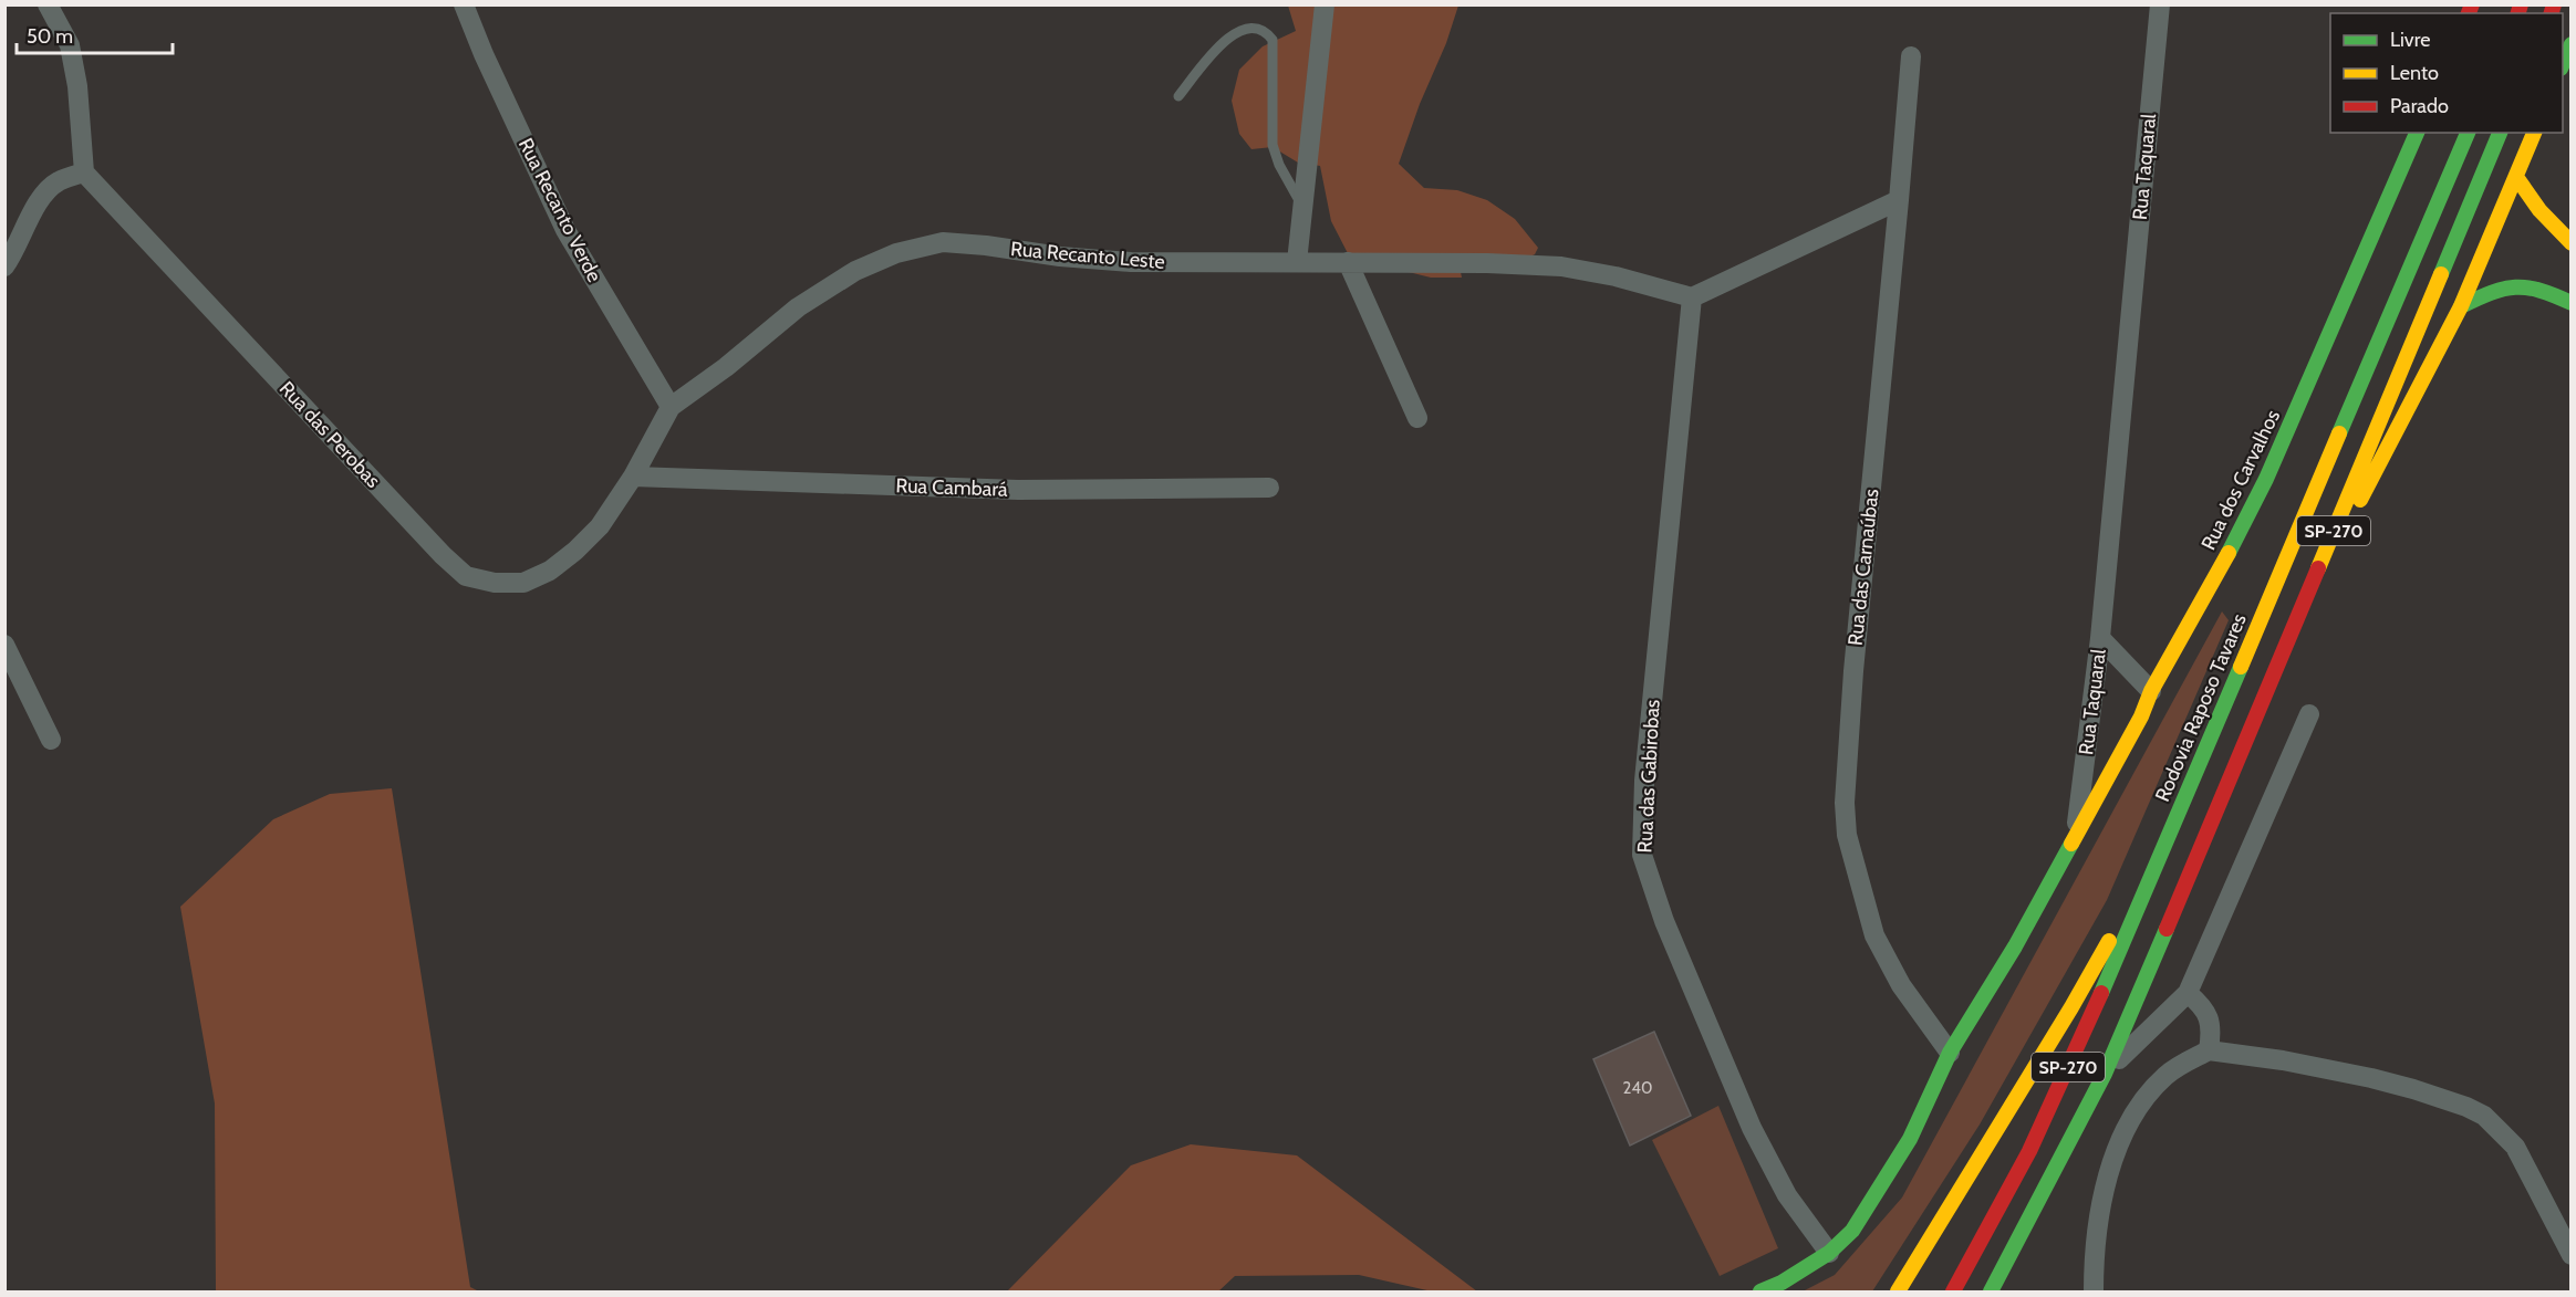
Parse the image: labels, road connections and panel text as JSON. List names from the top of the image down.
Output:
{
  "streets": {
    "main road": [
      "Rua Taquaral",
      "Rua dos Carvalhos",
      "SP-270",
      "Rodovia Raposo Tavares"
    ],
    "street": [
      "Rua Recanto Verde",
      "Rua Recanto Leste",
      "Rua das Perobas",
      "Rua Cambará",
      "Rua das Carnaúbas",
      "Rua das Gabirobas"
    ]
  },
  "crossings": [
    ["Rua Taquaral", "Rua dos Carvalhos"],
    ["Rua Taquaral", "Rua das Carnaúbas"],
    ["Rua Taquaral", "Rua das Gabirobas"],
    ["Rua Recanto Verde", "Rua Recanto Leste"],
    ["Rua Recanto Verde", "Rua das Perobas"],
    ["Rua Recanto Leste", "Rua das Perobas"],
    ["Rua Recanto Leste", "Rua das Gabirobas"],
    ["Rua das Perobas", "Rua Cambará"]
  ],
  "house_numbers": ["240"],
  "legend": ["Livre", "Lento", "Parado"],
  "scale_bar": "50 m"
}
